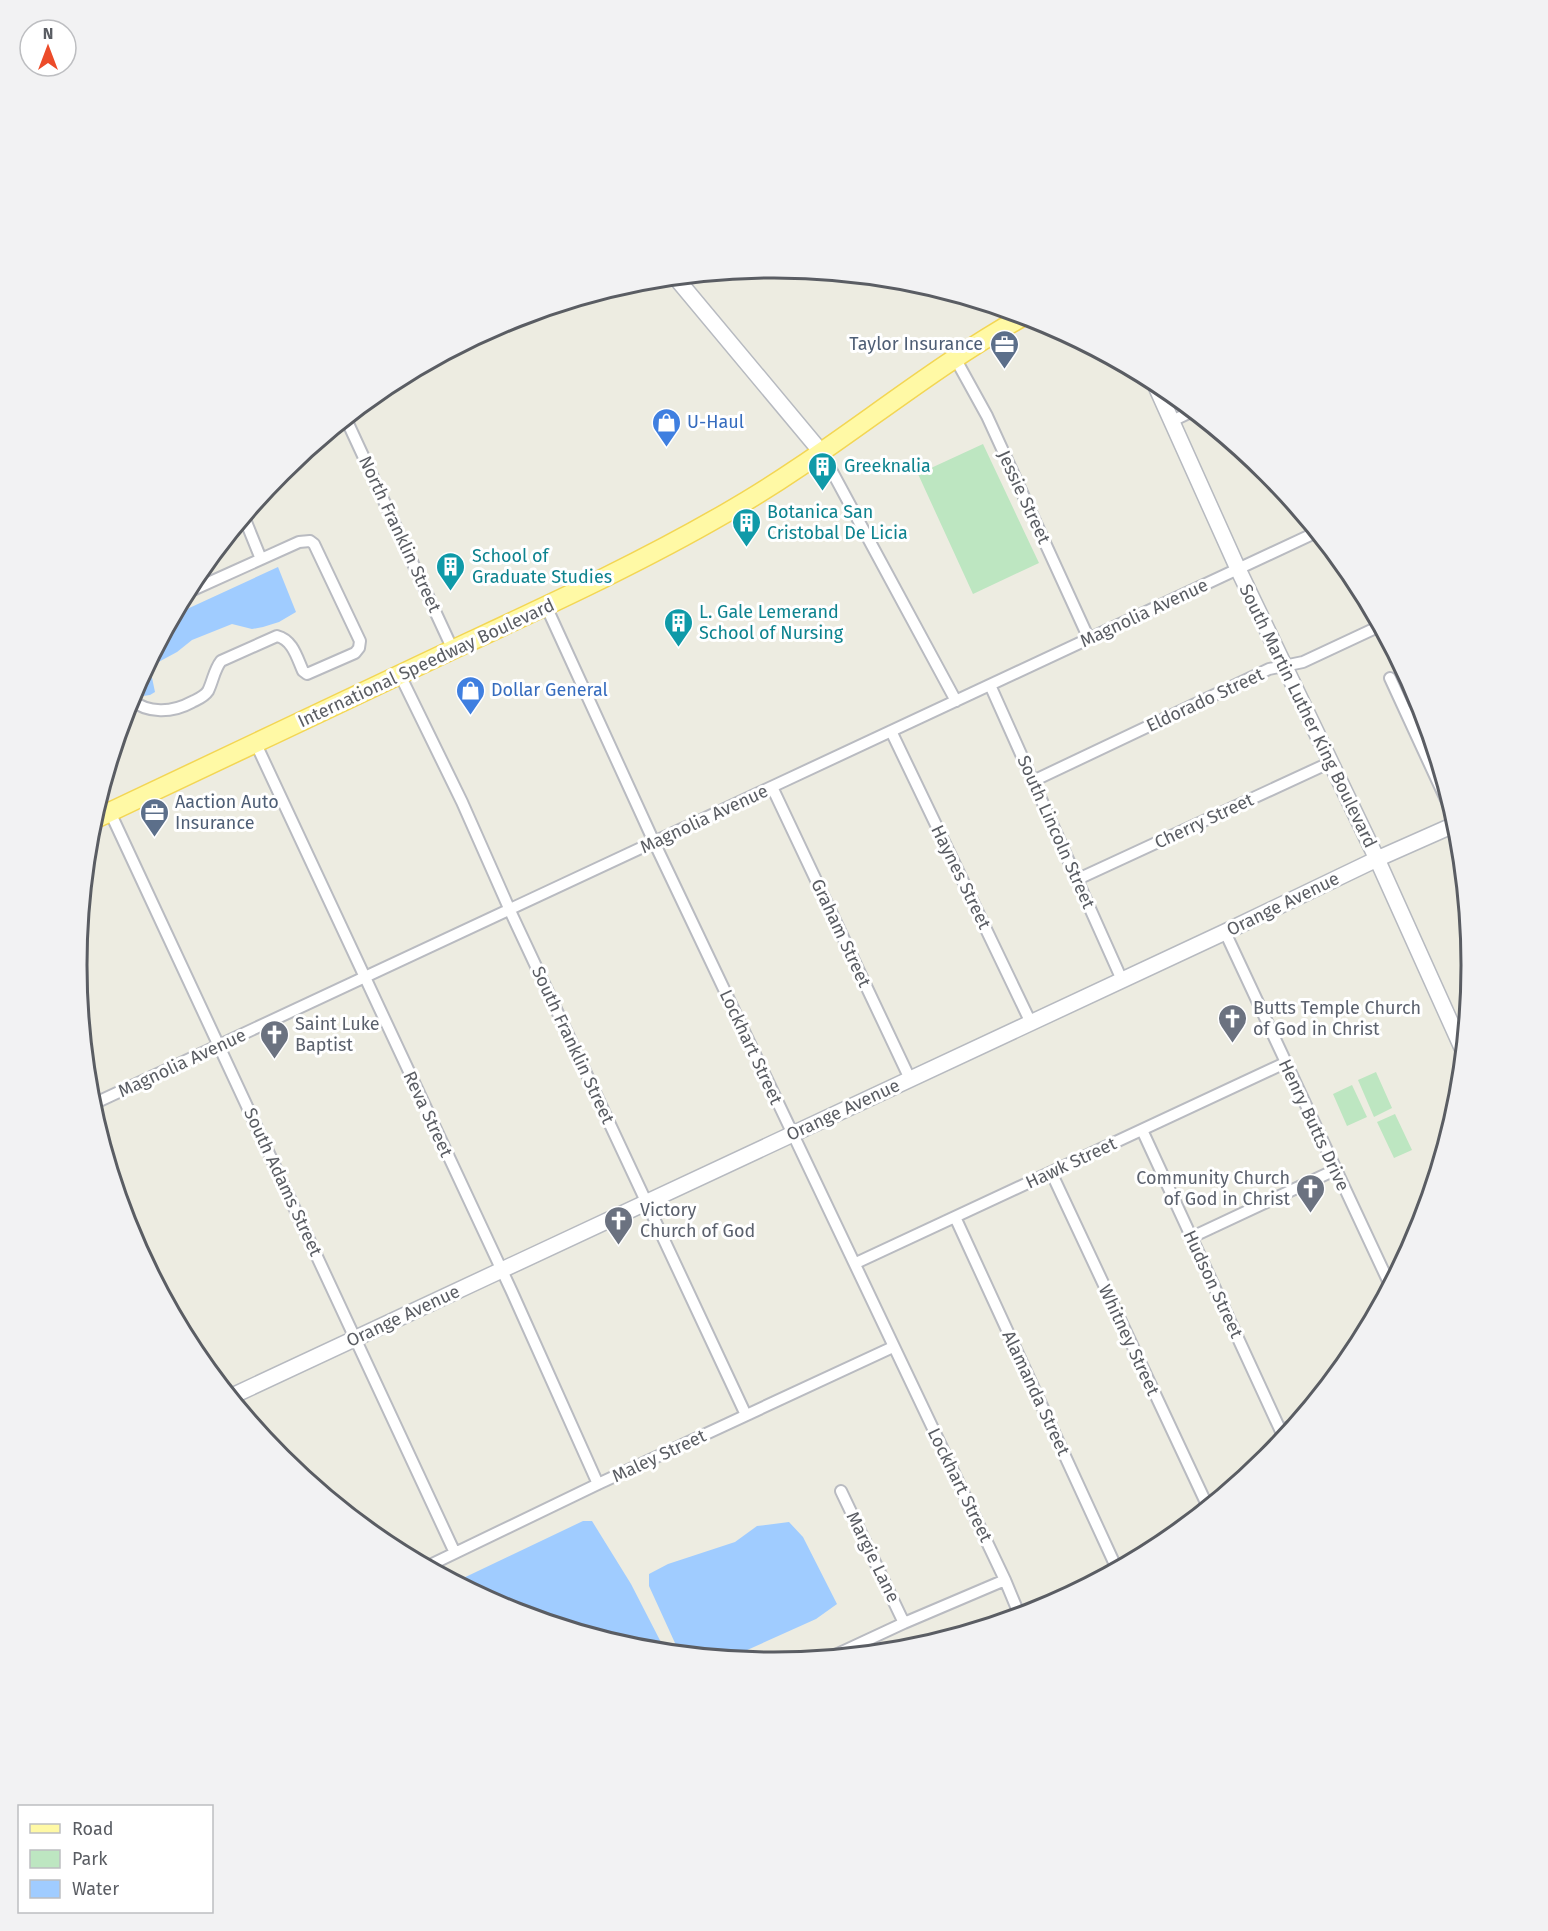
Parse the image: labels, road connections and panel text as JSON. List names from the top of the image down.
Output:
{
  "streets": {
    "main road": ["International Speedway Boulevard"],
    "street": [
      "Jessie Street",
      "North Franklin Street",
      "Magnolia Avenue",
      "Eldorado Street",
      "South Martin Luther King Boulevard",
      "Cherry Street",
      "South Lincoln Street",
      "Haynes Street",
      "Orange Avenue",
      "Graham Street",
      "South Franklin Street",
      "Lockhart Street",
      "Reva Street",
      "Henry Butts Drive",
      "Hawk Street",
      "South Adams Street",
      "Hudson Street",
      "Whitney Street",
      "Alamanda Street",
      "Maley Street",
      "Margie Lane"
    ]
  },
  "crossings": [
    ["Jessie Street", "Magnolia Avenue"],
    ["Jessie Street", "International Speedway Boulevard"],
    ["North Franklin Street", "International Speedway Boulevard"],
    ["Magnolia Avenue", "South Martin Luther King Boulevard"],
    ["Magnolia Avenue", "South Lincoln Street"],
    ["Magnolia Avenue", "Haynes Street"],
    ["Magnolia Avenue", "Graham Street"],
    ["Magnolia Avenue", "South Franklin Street"],
    ["Magnolia Avenue", "Lockhart Street"],
    ["Magnolia Avenue", "Reva Street"],
    ["Magnolia Avenue", "South Adams Street"],
    ["International Speedway Boulevard", "South Franklin Street"],
    ["International Speedway Boulevard", "Lockhart Street"],
    ["International Speedway Boulevard", "Reva Street"],
    ["International Speedway Boulevard", "South Adams Street"],
    ["Eldorado Street", "South Martin Luther King Boulevard"],
    ["Eldorado Street", "South Lincoln Street"],
    ["South Martin Luther King Boulevard", "Cherry Street"],
    ["South Martin Luther King Boulevard", "Orange Avenue"],
    ["Cherry Street", "South Lincoln Street"],
    ["South Lincoln Street", "Orange Avenue"],
    ["Haynes Street", "Orange Avenue"],
    ["Orange Avenue", "Graham Street"],
    ["Orange Avenue", "South Franklin Street"],
    ["Orange Avenue", "Lockhart Street"],
    ["Orange Avenue", "Reva Street"],
    ["Orange Avenue", "Henry Butts Drive"],
    ["Orange Avenue", "South Adams Street"],
    ["South Franklin Street", "Maley Street"],
    ["Lockhart Street", "Hawk Street"],
    ["Lockhart Street", "Maley Street"],
    ["Reva Street", "Maley Street"],
    ["Henry Butts Drive", "Hawk Street"],
    ["Hawk Street", "Hudson Street"],
    ["Hawk Street", "Whitney Street"],
    ["Hawk Street", "Alamanda Street"],
    ["South Adams Street", "Maley Street"]
  ],
  "places": {
    "office": ["Taylor Insurance", "Aaction Auto Insurance"],
    "shop": ["U-Haul", "Dollar General"],
    "building": [
      "Greeknalia",
      "Botanica San Cristobal De Licia",
      "School of Graduate Studies",
      "L. Gale Lemerand School of Nursing"
    ],
    "church": [
      "Butts Temple Church of God in Christ",
      "Saint Luke Baptist",
      "Community Church of God in Christ",
      "Victory Church of God"
    ]
  },
  "legend": ["Road", "Park", "Water"],
  "north": "top"
}
